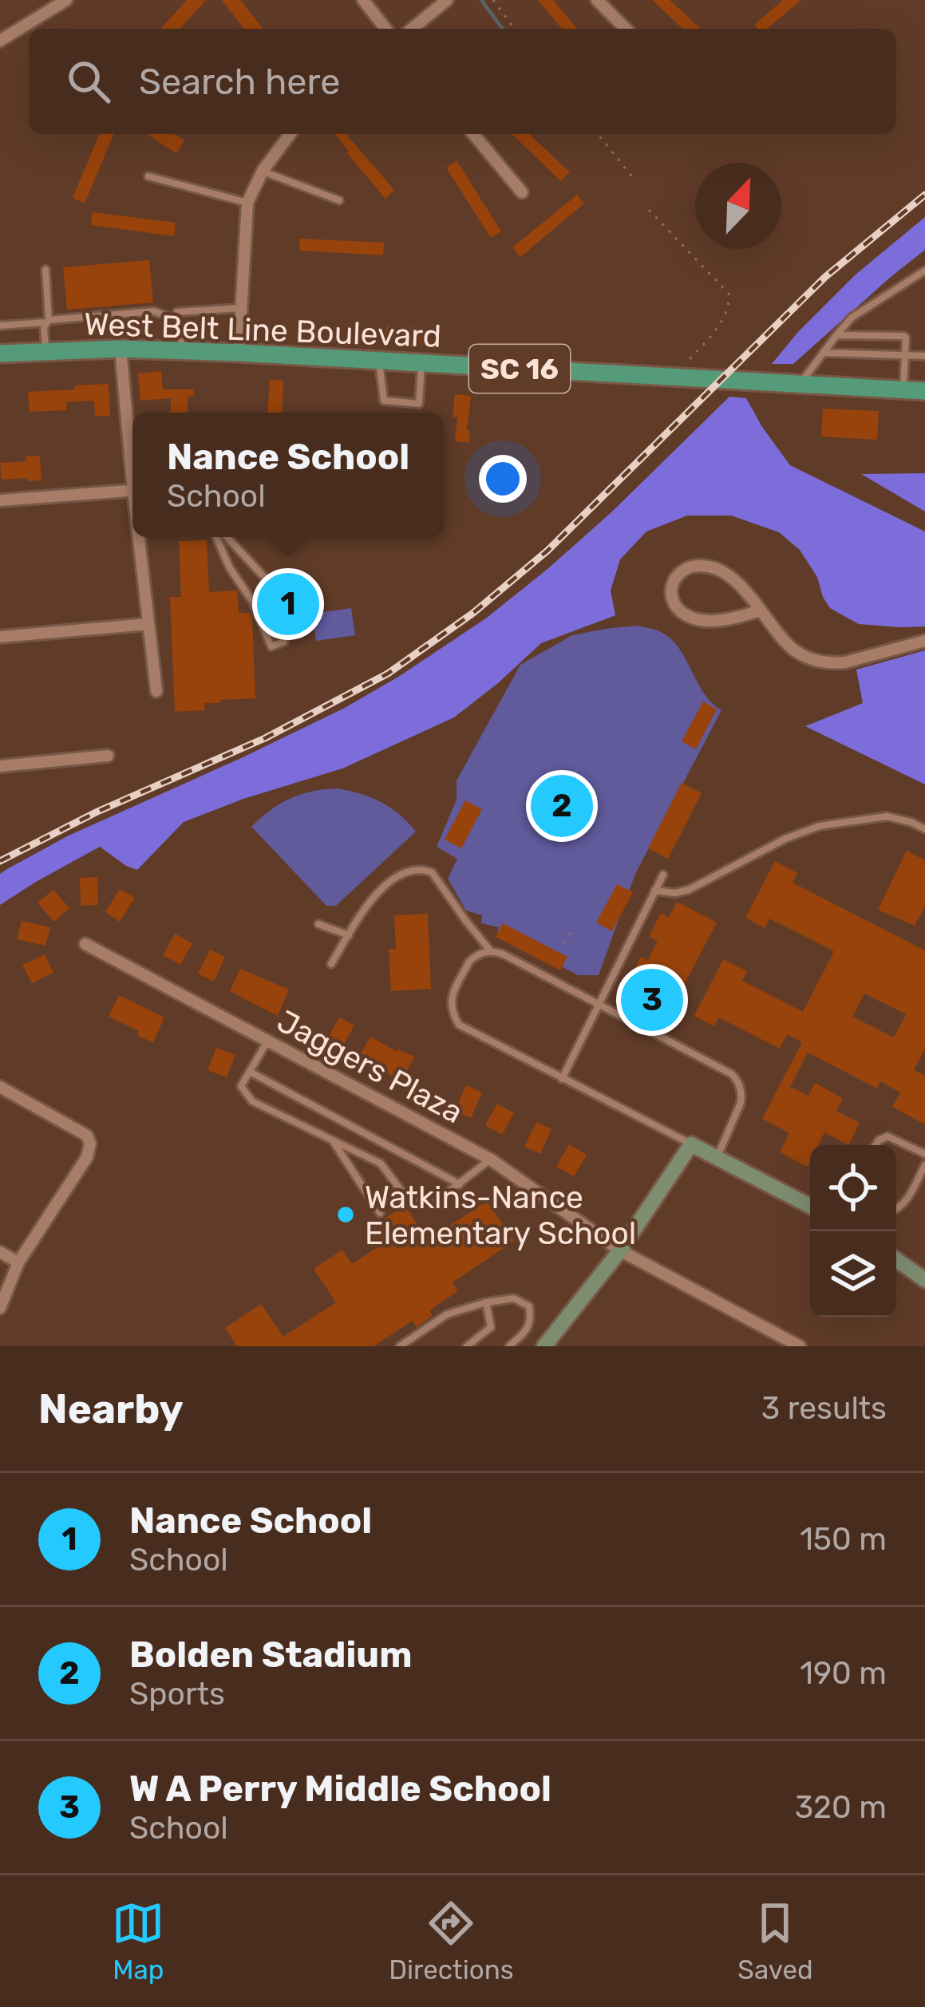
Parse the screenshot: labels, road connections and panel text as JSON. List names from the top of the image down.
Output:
{
  "streets": {
    "main road": ["West Belt Line Boulevard", "SC 16"],
    "street": ["Jaggers Plaza"]
  },
  "places": ["Watkins-Nance Elementary School"],
  "north": "top right",
  "page": {
    "search": "Search here",
    "popup": ["Nance School", "School"],
    "pins": ["1", "2", "3"],
    "heading": ["Nearby", "3 results"],
    "list": [
      {
        "mark": "1",
        "name": "Nance School",
        "note": "School",
        "value": "150 m"
      },
      {
        "mark": "2",
        "name": "Bolden Stadium",
        "note": "Sports",
        "value": "190 m"
      },
      {
        "mark": "3",
        "name": "W A Perry Middle School",
        "note": "School",
        "value": "320 m"
      }
    ],
    "nav": ["Map", "Directions", "Saved"]
  }
}
